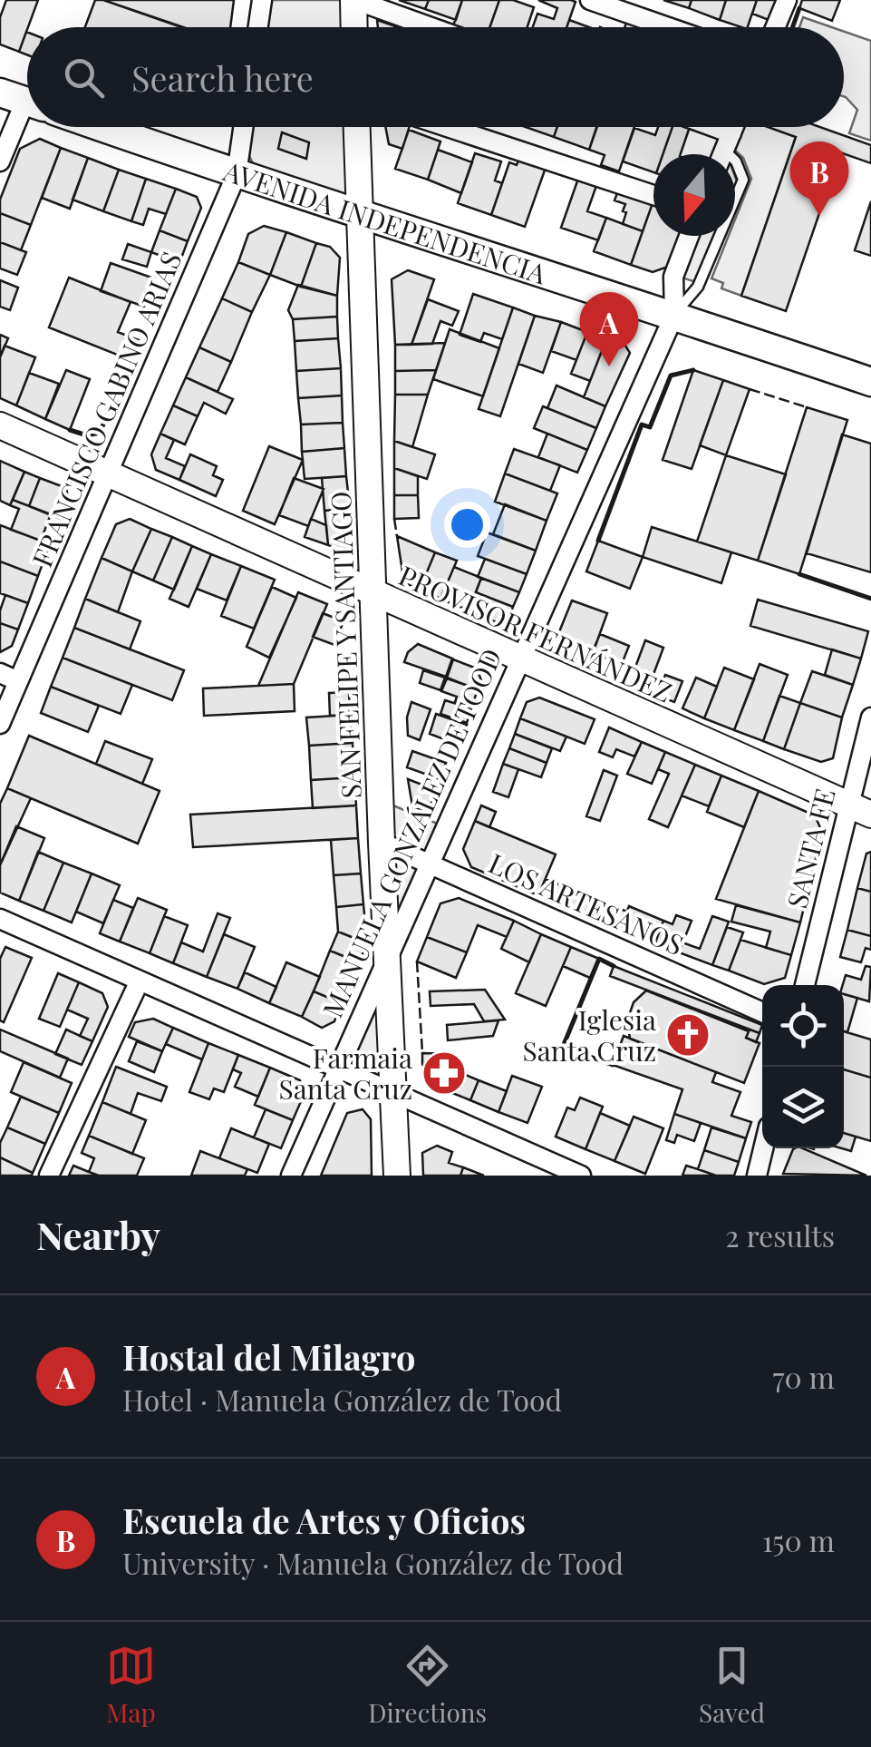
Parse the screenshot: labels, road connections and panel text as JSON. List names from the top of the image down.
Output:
{
  "streets": {
    "main road": ["AVENIDA INDEPENDENCIA"],
    "street": [
      "FRANCISCO GABINO ARIAS",
      "PROVISOR FERNÁNDEZ",
      "SAN FELIPE Y SANTIAGO",
      "MANUELA GONZÁLEZ DE TOOD",
      "SANTA FE",
      "LOS ARTESANOS"
    ]
  },
  "crossings": [
    ["AVENIDA INDEPENDENCIA", "FRANCISCO GABINO ARIAS"],
    ["AVENIDA INDEPENDENCIA", "SAN FELIPE Y SANTIAGO"],
    ["AVENIDA INDEPENDENCIA", "MANUELA GONZÁLEZ DE TOOD"],
    ["FRANCISCO GABINO ARIAS", "PROVISOR FERNÁNDEZ"],
    ["PROVISOR FERNÁNDEZ", "SAN FELIPE Y SANTIAGO"],
    ["PROVISOR FERNÁNDEZ", "MANUELA GONZÁLEZ DE TOOD"],
    ["PROVISOR FERNÁNDEZ", "SANTA FE"],
    ["SAN FELIPE Y SANTIAGO", "MANUELA GONZÁLEZ DE TOOD"],
    ["SAN FELIPE Y SANTIAGO", "LOS ARTESANOS"],
    ["MANUELA GONZÁLEZ DE TOOD", "LOS ARTESANOS"]
  ],
  "places": {
    "church": ["Iglesia Santa Cruz"],
    "pharmacy": ["Farmaia Santa Cruz"]
  },
  "north": "bottom",
  "page": {
    "search": "Search here",
    "pins": ["B", "A"],
    "heading": ["Nearby", "2 results"],
    "list": [
      {
        "mark": "A",
        "name": "Hostal del Milagro",
        "note": "Hotel · Manuela González de Tood",
        "value": "70 m"
      },
      {
        "mark": "B",
        "name": "Escuela de Artes y Oficios",
        "note": "University · Manuela González de Tood",
        "value": "150 m"
      }
    ],
    "nav": ["Map", "Directions", "Saved"]
  }
}
